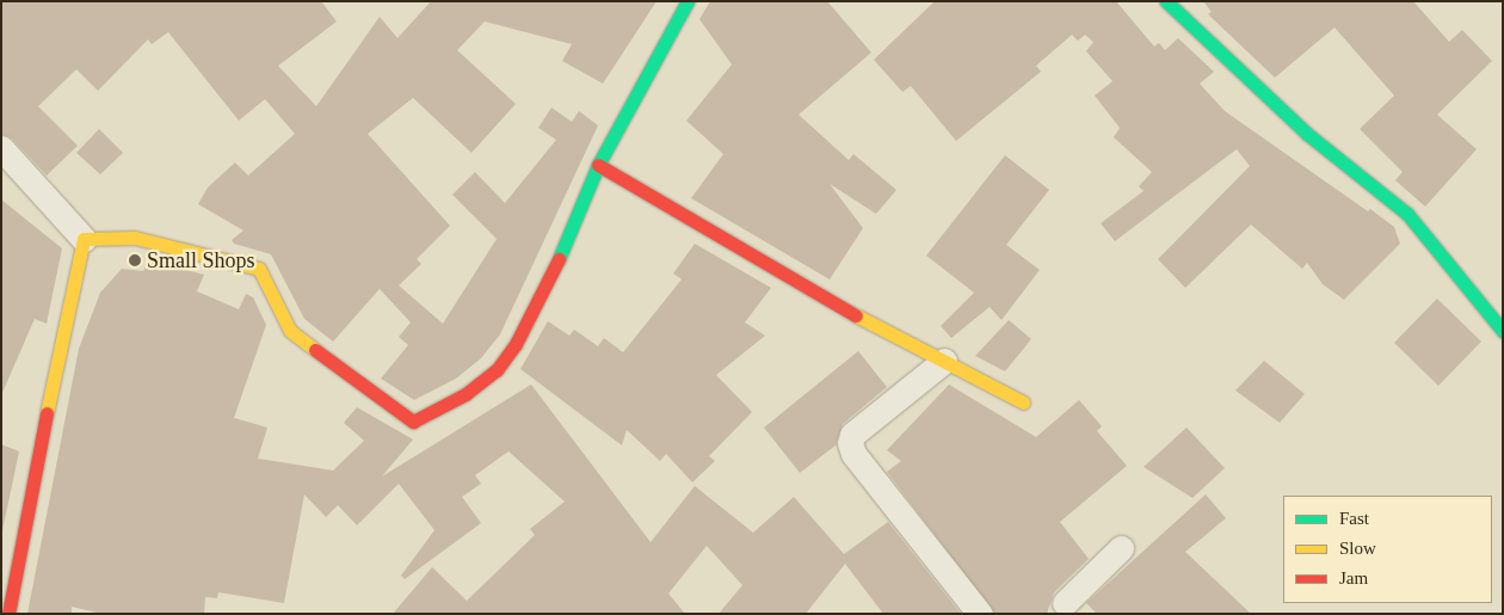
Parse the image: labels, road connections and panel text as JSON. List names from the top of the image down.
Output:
{
  "places": ["Small Shops"],
  "legend": ["Fast", "Slow", "Jam"]
}
